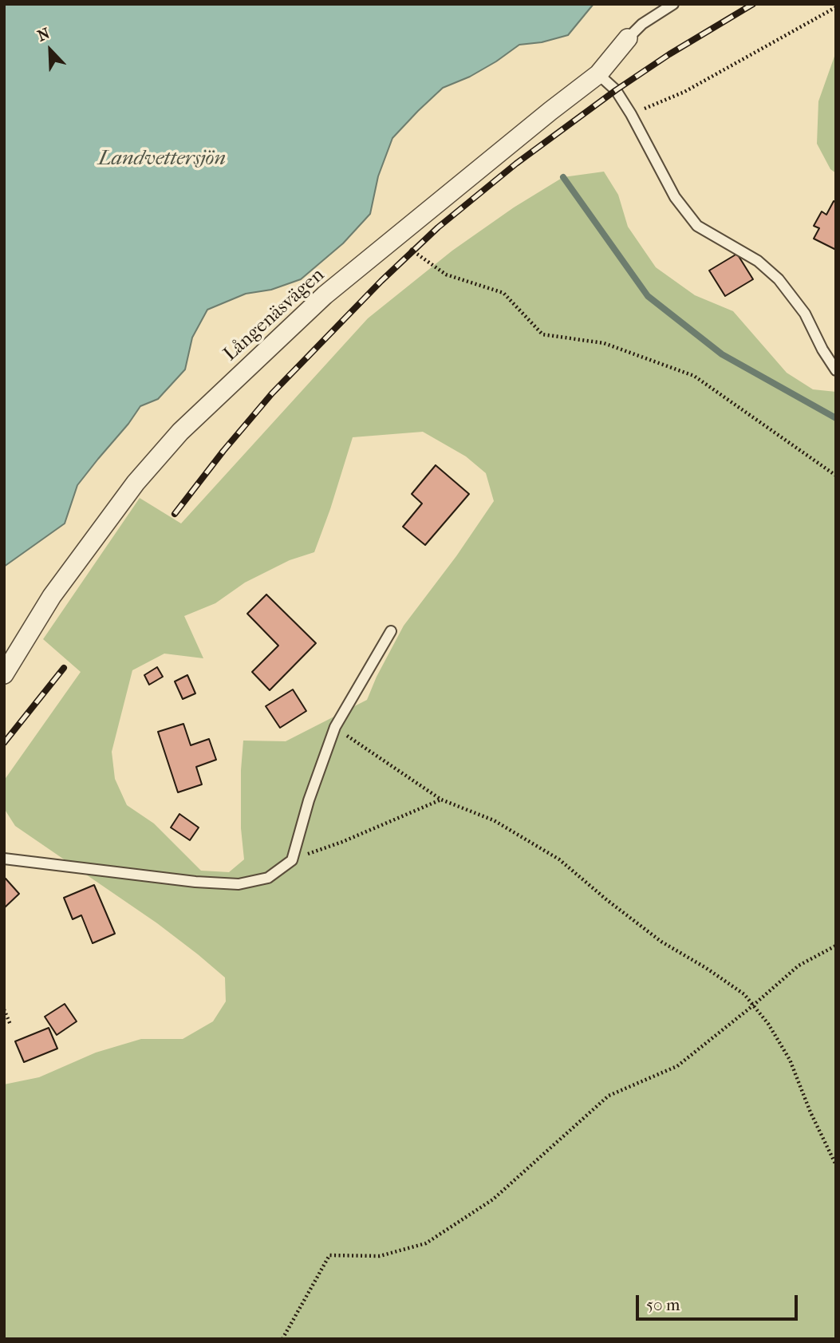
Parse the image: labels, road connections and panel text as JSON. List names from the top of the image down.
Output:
{
  "streets": {
    "street": ["Långenäsvägen"]
  },
  "water": ["Landvettersjön"],
  "scale_bar": "50 m",
  "north": "top left"
}
